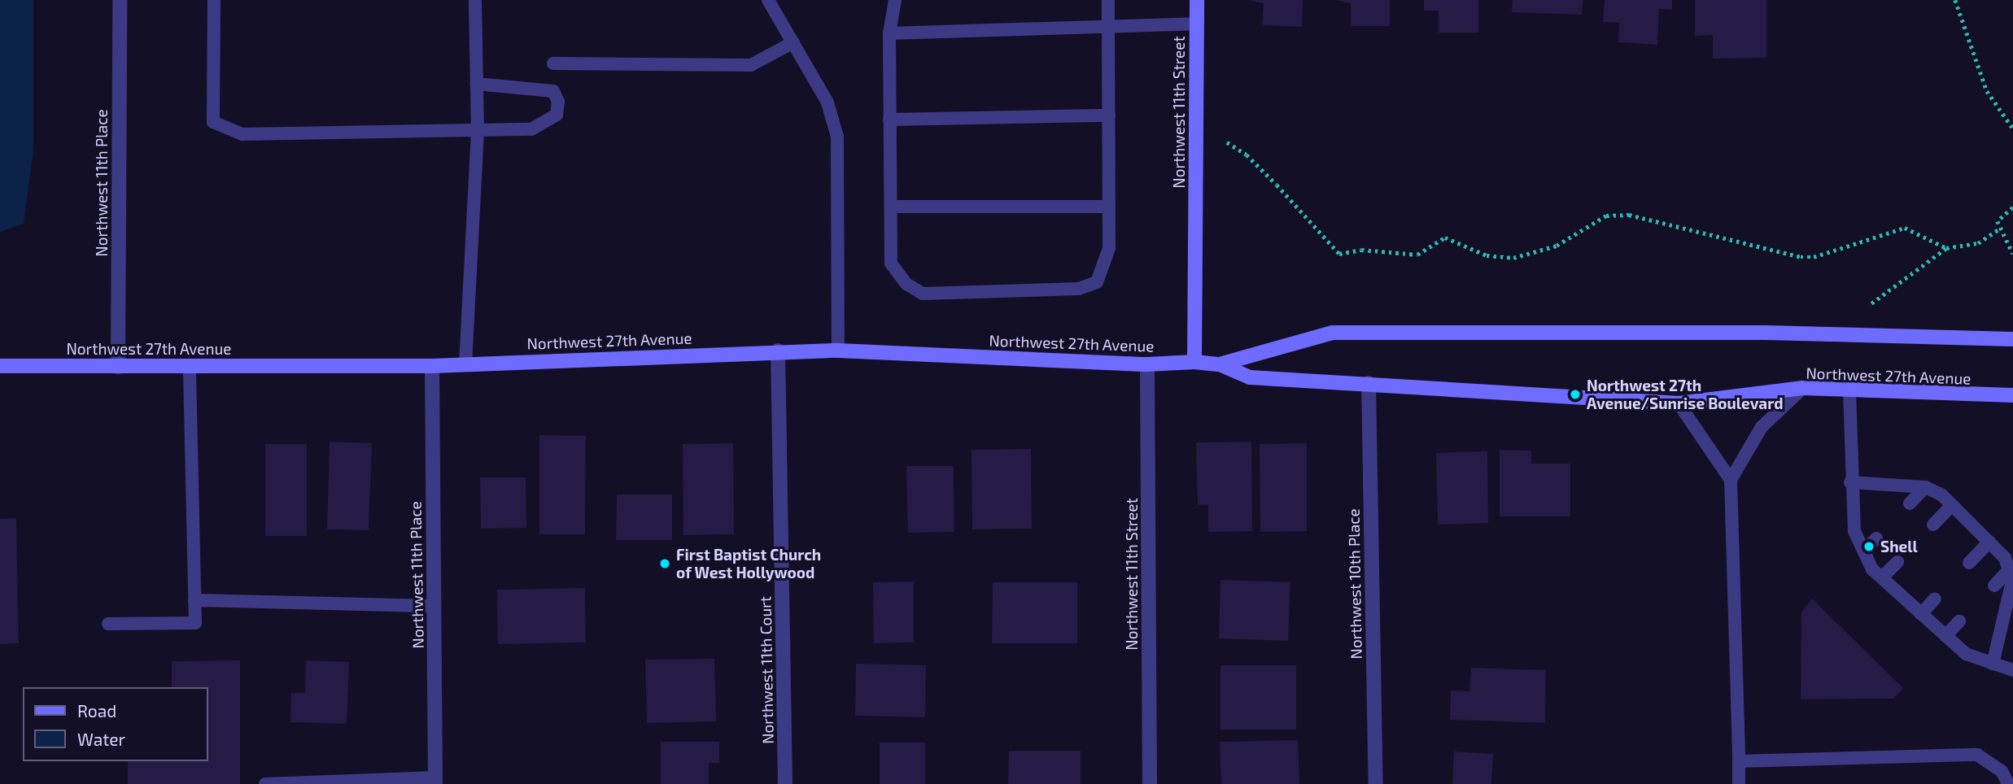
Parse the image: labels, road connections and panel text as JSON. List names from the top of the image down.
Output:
{
  "streets": {
    "street": [
      "Northwest 11th Street",
      "Northwest 11th Place",
      "Northwest 27th Avenue",
      "Northwest 10th Place",
      "Northwest 11th Court"
    ]
  },
  "crossings": [
    ["Northwest 11th Street", "Northwest 27th Avenue"],
    ["Northwest 11th Place", "Northwest 27th Avenue"],
    ["Northwest 27th Avenue", "Northwest 10th Place"],
    ["Northwest 27th Avenue", "Northwest 11th Court"]
  ],
  "places": ["Northwest 27th Avenue/Sunrise Boulevard", "Shell", "First Baptist Church of West Hollywood"],
  "legend": ["Road", "Water"]
}
